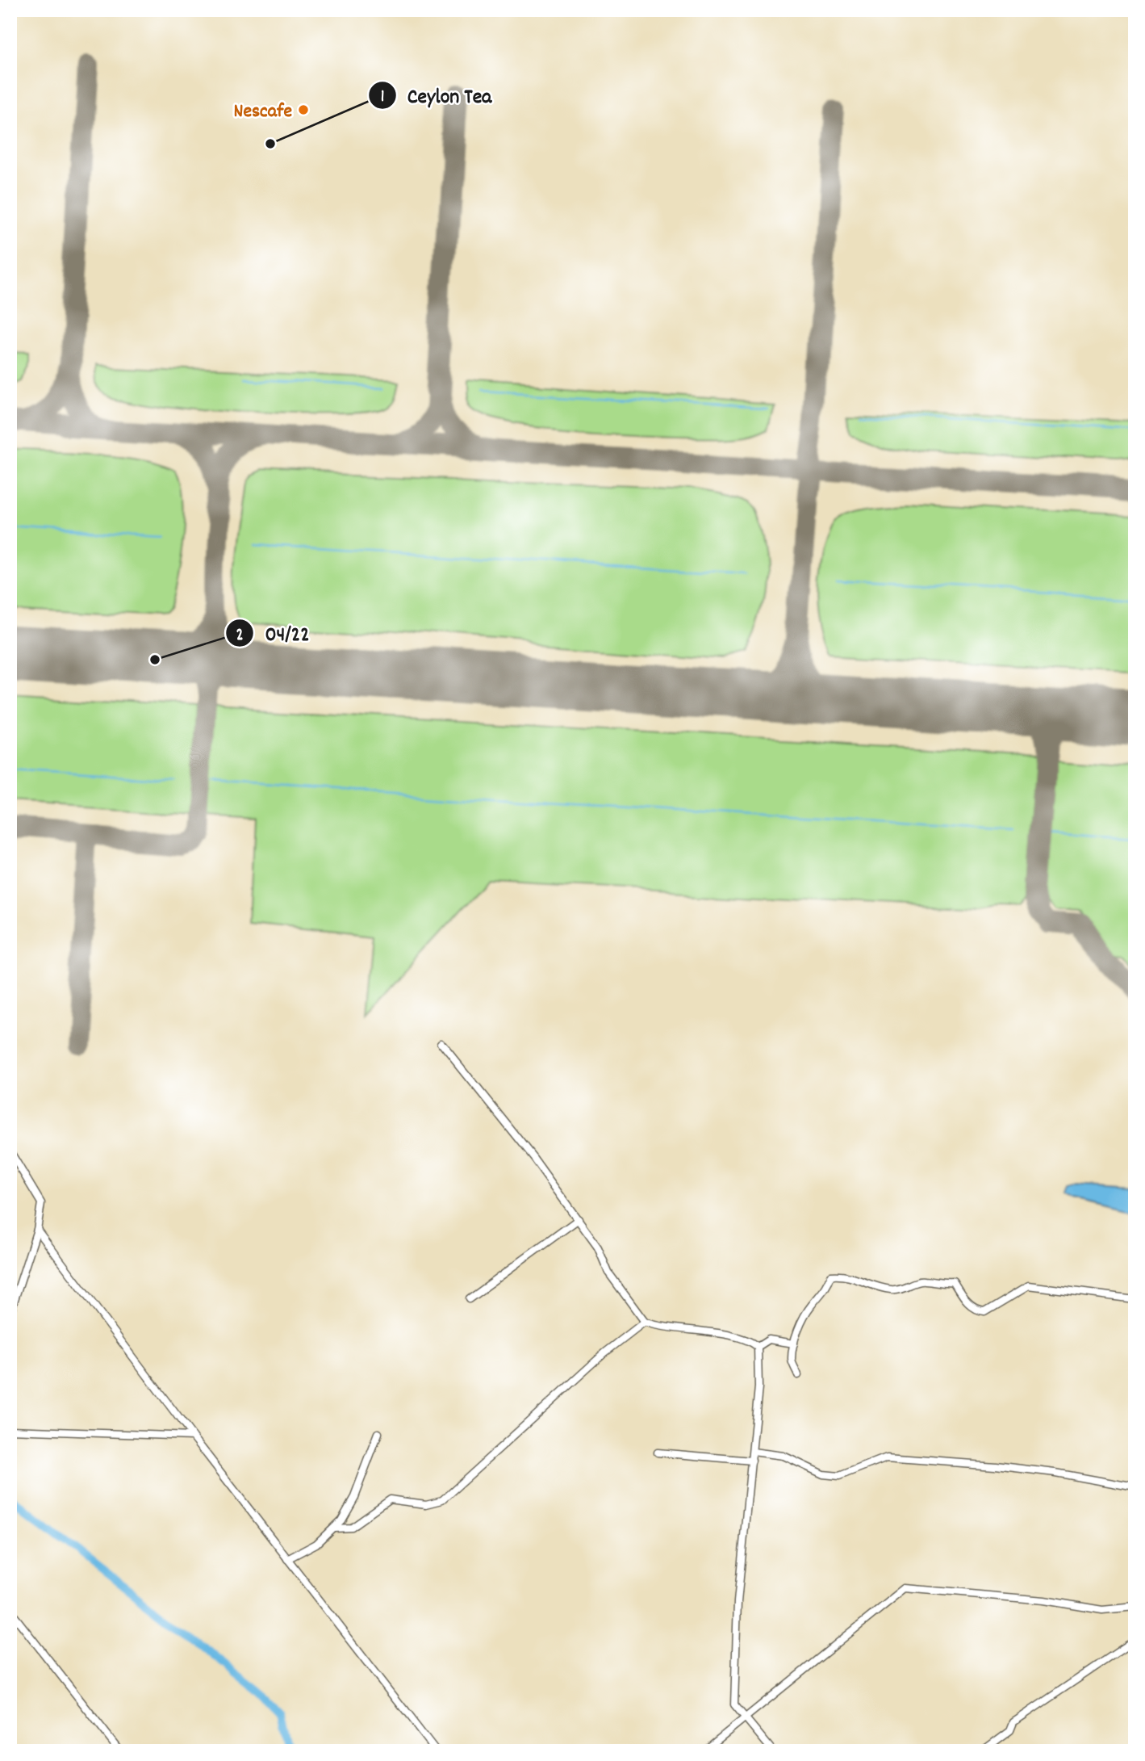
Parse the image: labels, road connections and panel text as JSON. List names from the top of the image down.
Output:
{
  "places": ["Nescafe", "Ceylon Tea", "04/22"]
}
